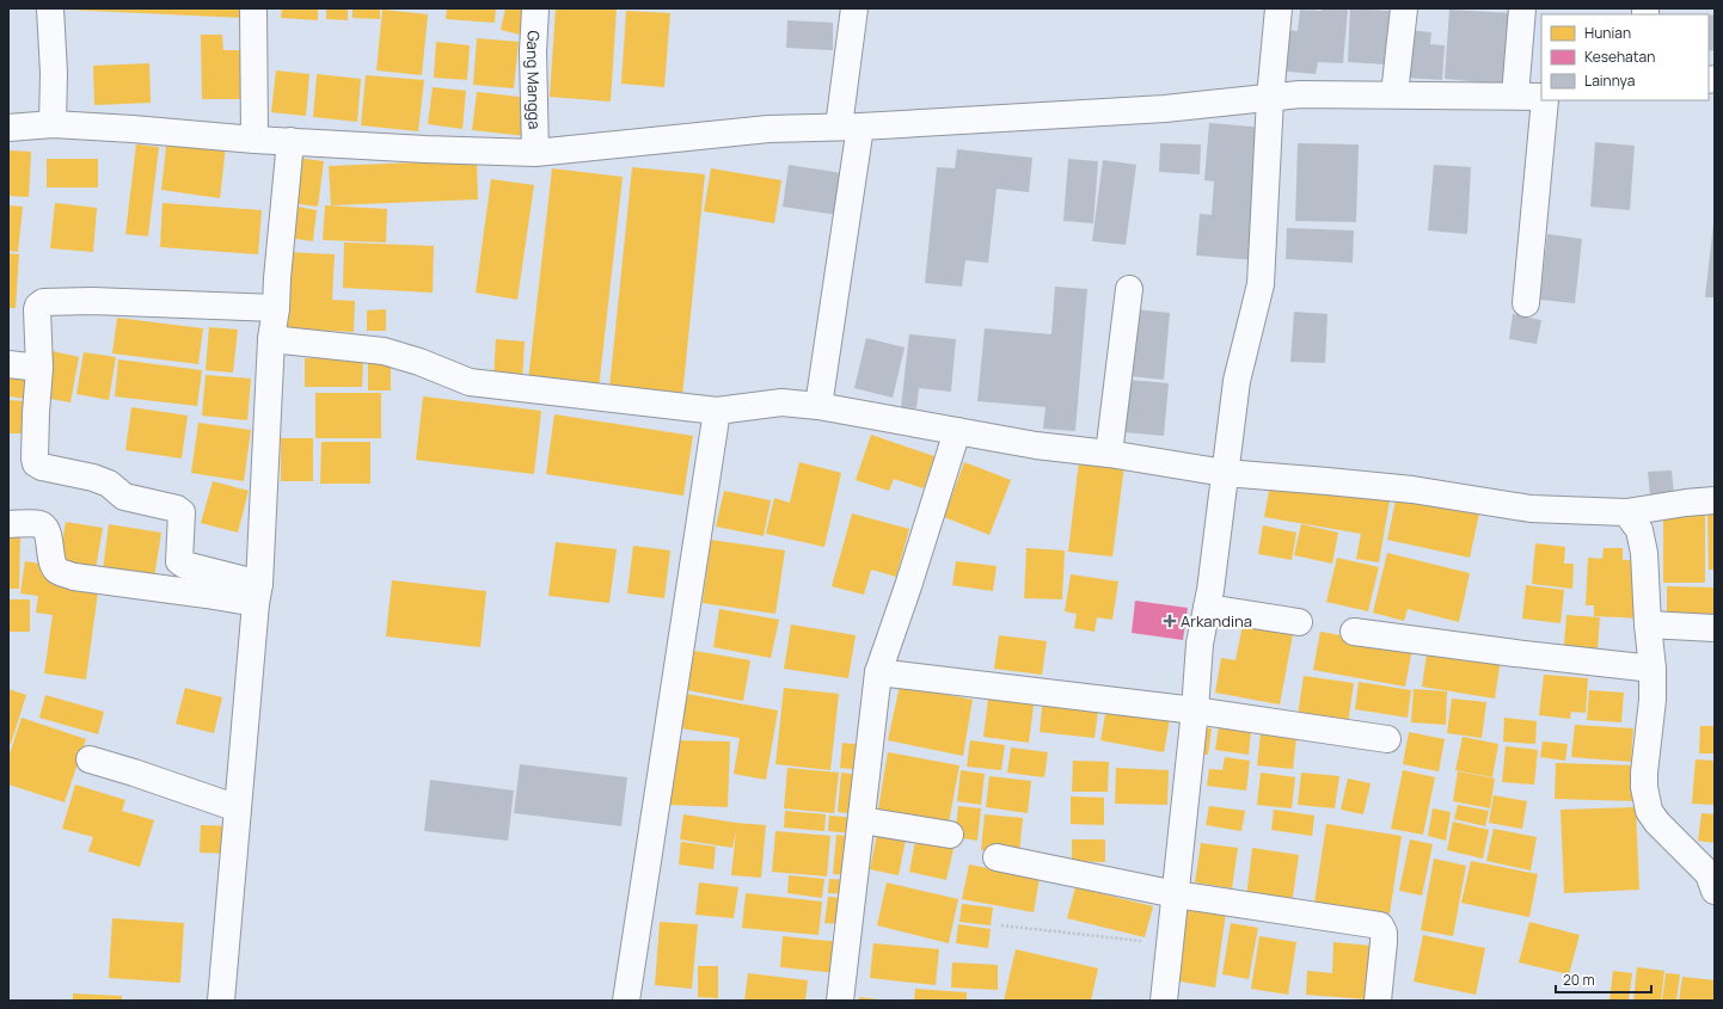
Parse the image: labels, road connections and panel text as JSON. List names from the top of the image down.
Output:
{
  "streets": {
    "street": ["Gang Mangga"]
  },
  "places": {
    "health": ["Arkandina"]
  },
  "legend": ["Hunian", "Kesehatan", "Lainnya"],
  "scale_bar": "20 m"
}
